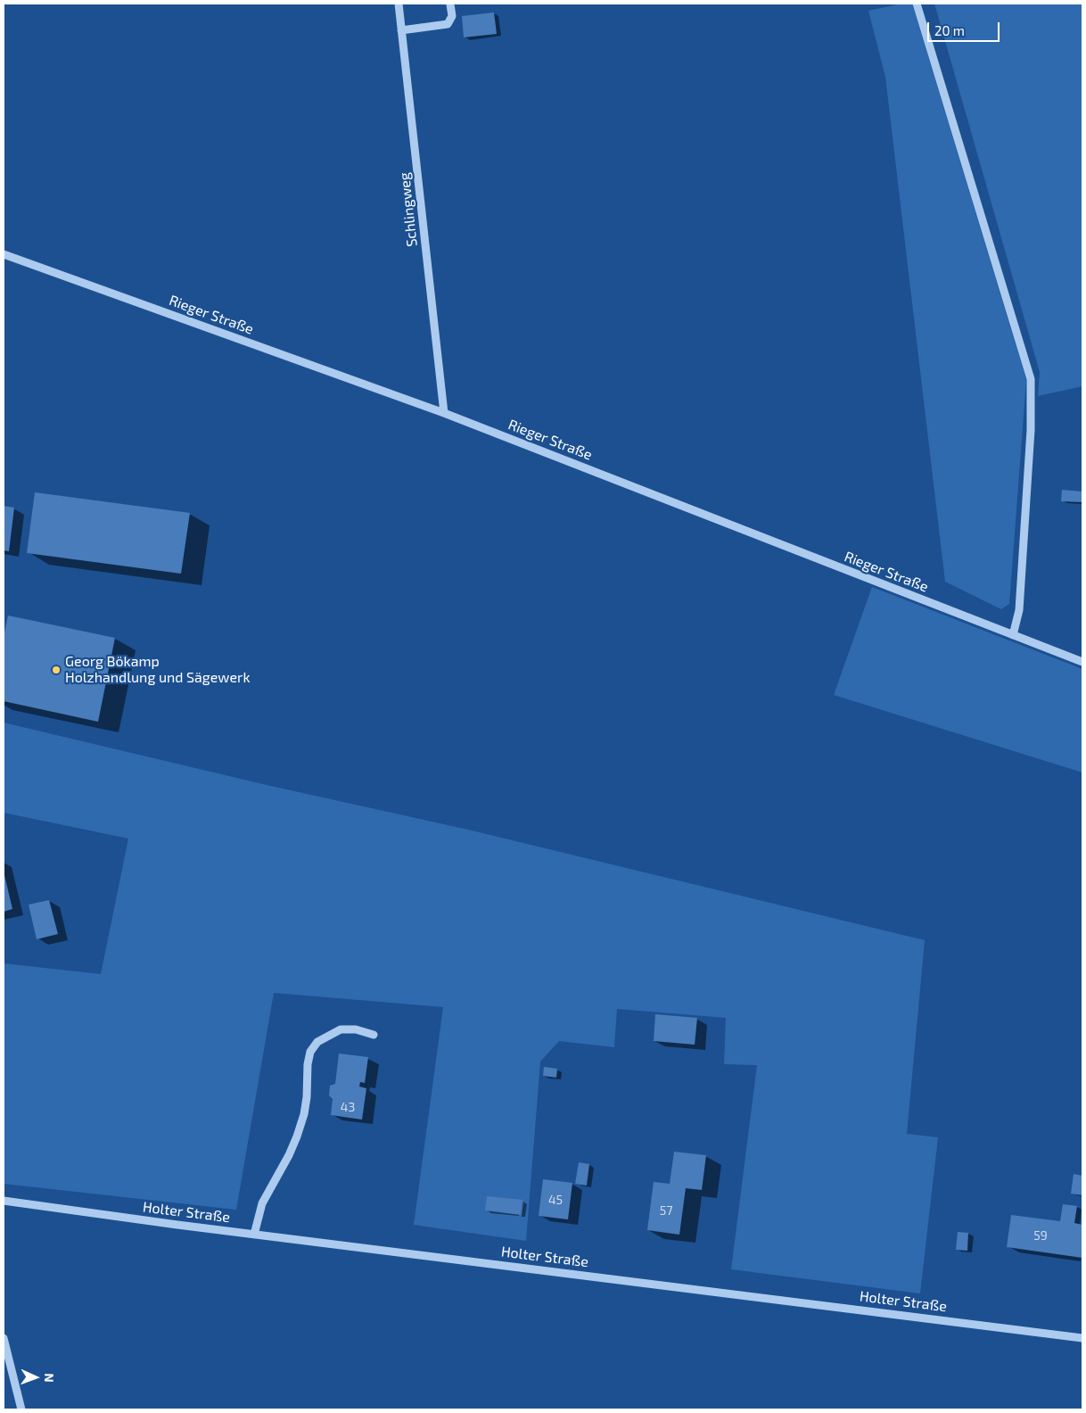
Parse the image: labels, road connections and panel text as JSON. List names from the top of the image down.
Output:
{
  "streets": {
    "street": ["Schlingweg", "Rieger Straße", "Holter Straße"]
  },
  "crossings": [
    ["Schlingweg", "Rieger Straße"]
  ],
  "places": ["Georg Bökamp Holzhandlung und Sägewerk"],
  "house_numbers": [
    "43",
    "45",
    "57",
    "59"
  ],
  "scale_bar": "20 m",
  "north": "right"
}
